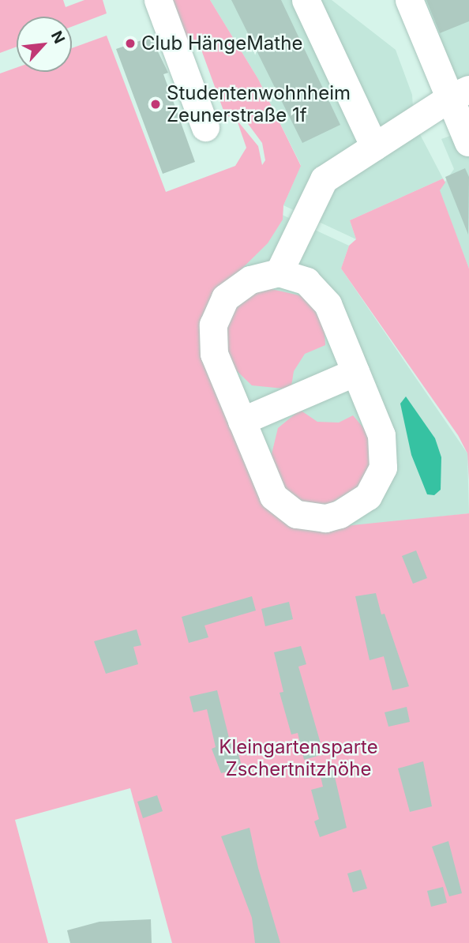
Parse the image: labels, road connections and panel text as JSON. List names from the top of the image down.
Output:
{
  "parks": ["Kleingartensparte Zschertnitzhöhe"],
  "places": ["Club HängeMathe", "Studentenwohnheim Zeunerstraße 1f"],
  "north": "top right"
}
